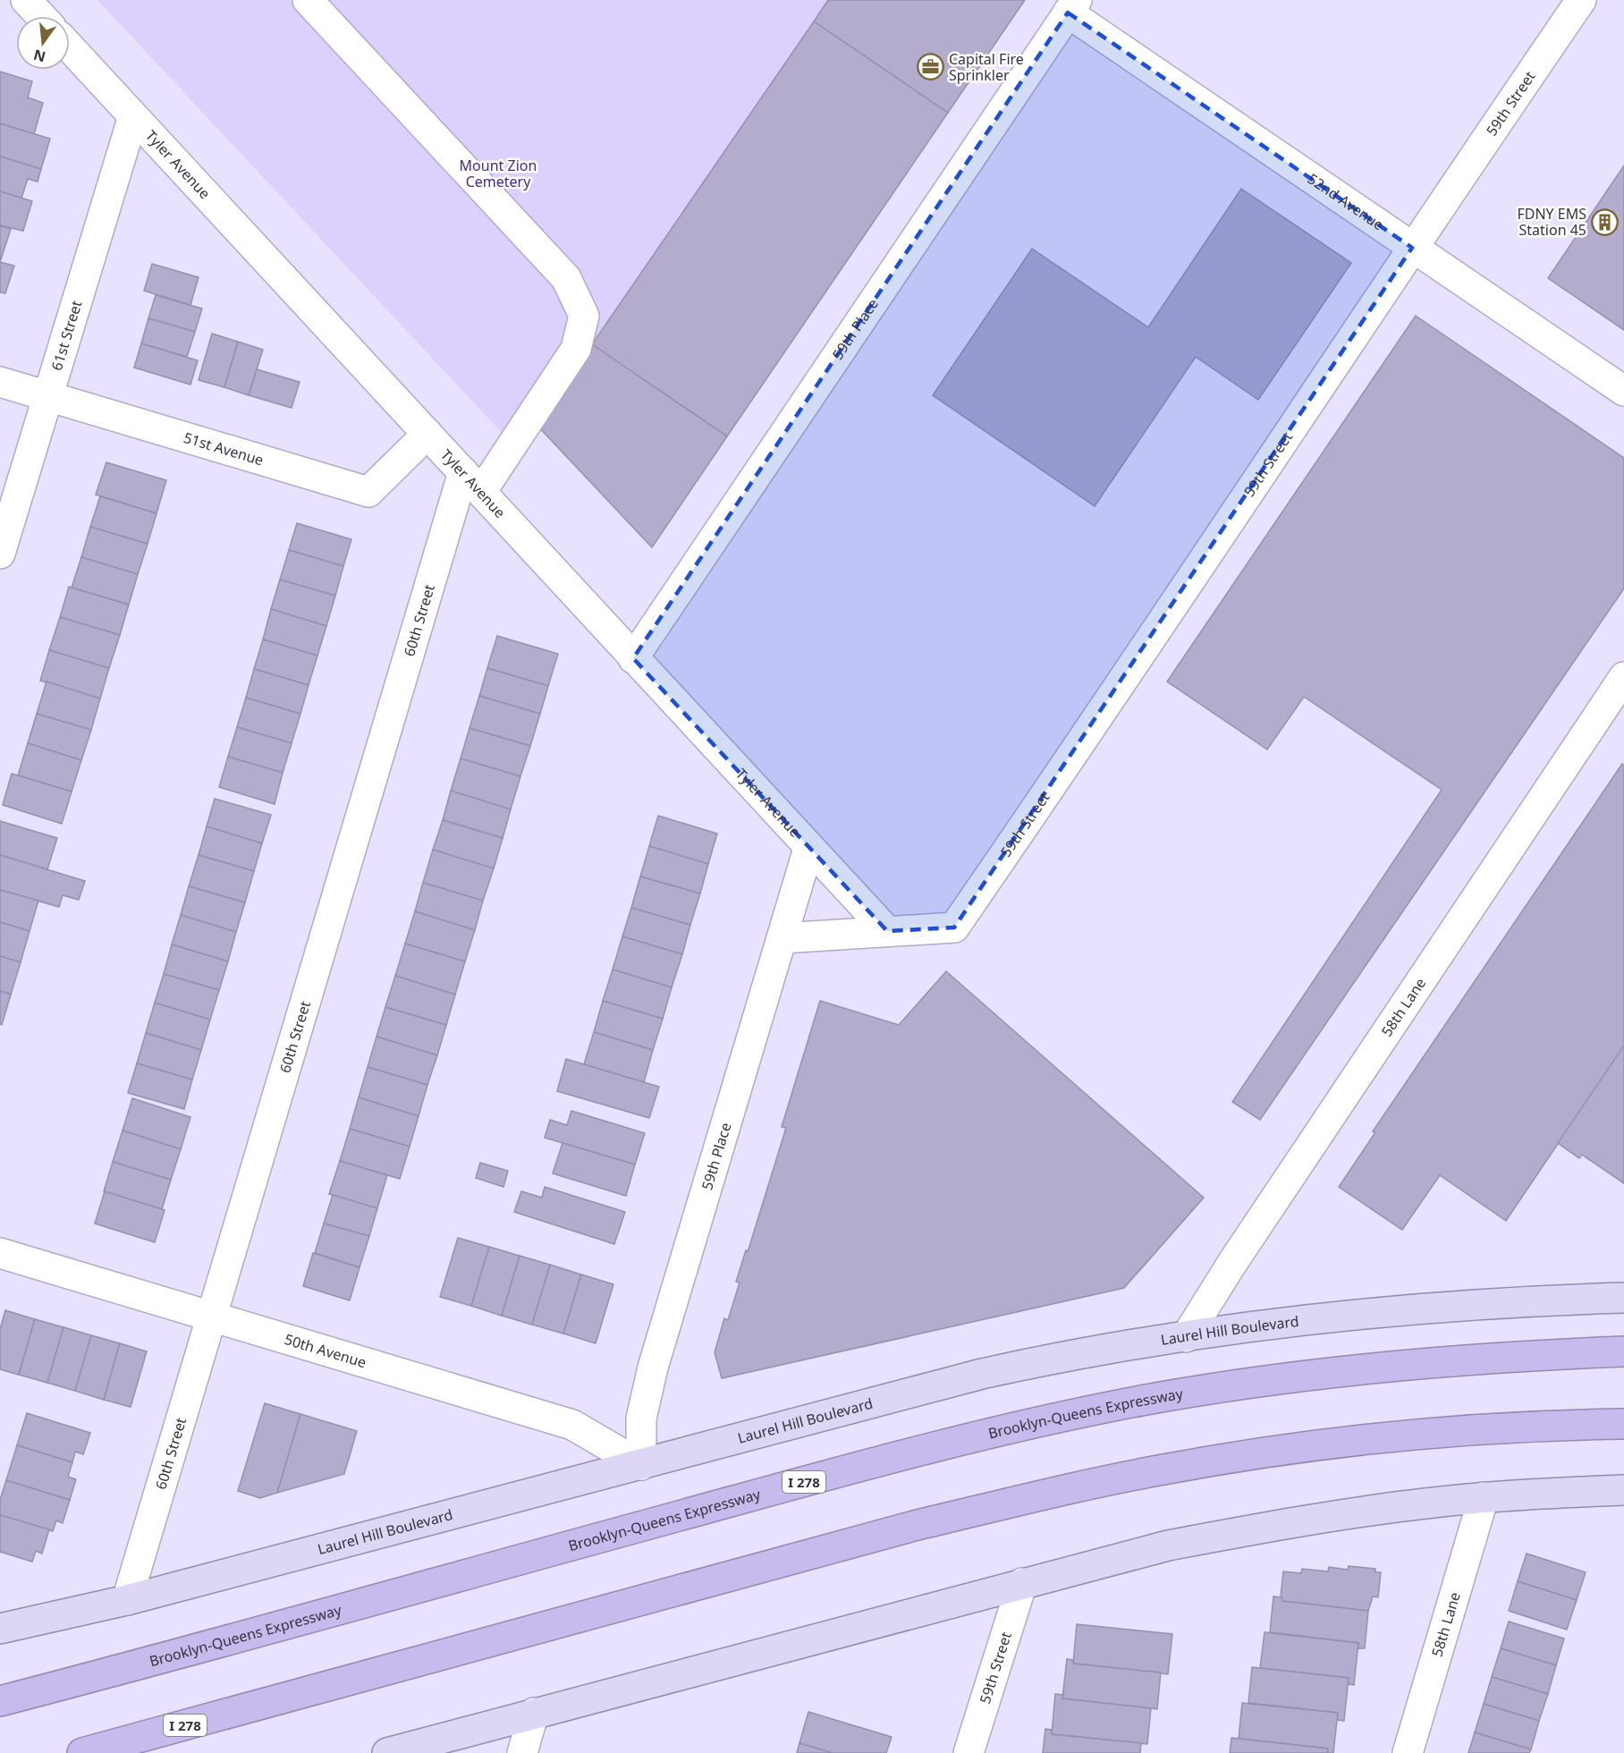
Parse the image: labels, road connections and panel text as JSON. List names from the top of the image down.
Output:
{
  "streets": {
    "highway": ["Brooklyn-Queens Expressway", "I 278"],
    "main road": ["Laurel Hill Boulevard"],
    "street": [
      "59th Street",
      "Tyler Avenue",
      "52nd Avenue",
      "59th Place",
      "61st Street",
      "51st Avenue",
      "60th Street",
      "58th Lane",
      "50th Avenue"
    ]
  },
  "crossings": [
    ["59th Street", "Tyler Avenue"],
    ["59th Street", "52nd Avenue"],
    ["Tyler Avenue", "59th Place"],
    ["Tyler Avenue", "61st Street"],
    ["Tyler Avenue", "51st Avenue"],
    ["Tyler Avenue", "60th Street"],
    ["52nd Avenue", "59th Place"],
    ["59th Place", "Laurel Hill Boulevard"],
    ["59th Place", "50th Avenue"],
    ["61st Street", "51st Avenue"],
    ["60th Street", "Laurel Hill Boulevard"],
    ["60th Street", "50th Avenue"],
    ["58th Lane", "Laurel Hill Boulevard"],
    ["Laurel Hill Boulevard", "50th Avenue"]
  ],
  "parks": ["Mount Zion Cemetery"],
  "places": {
    "office": ["Capital Fire Sprinkler"],
    "building": ["FDNY EMS Station 45"]
  },
  "north": "bottom"
}
